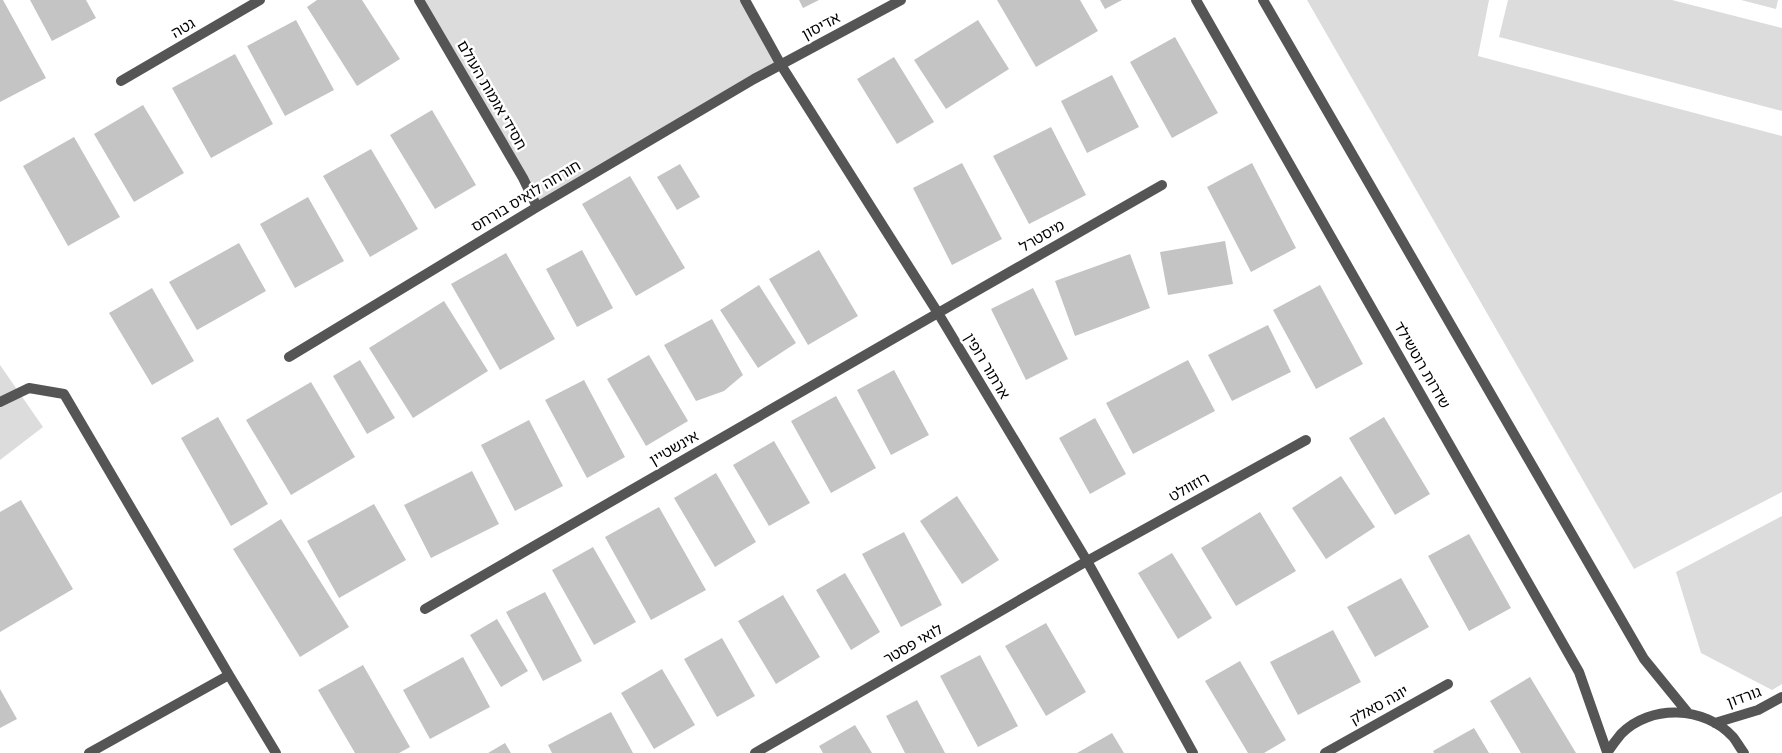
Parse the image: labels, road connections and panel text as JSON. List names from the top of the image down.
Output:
{
  "streets": {
    "street": [
      "אדיסון",
      "גטה",
      "חסידי אומות העולם",
      "חורחה לואיס בורחס",
      "מיסטרל",
      "שדרות רוטשילד",
      "ארתור רופין",
      "אינשטיין",
      "רוזוולט",
      "לואי פסטר",
      "גורדון",
      "יונה סאלק"
    ]
  },
  "crossings": [
    ["אדיסון", "חורחה לואיס בורחס"],
    ["אדיסון", "ארתור רופין"],
    ["חסידי אומות העולם", "חורחה לואיס בורחס"],
    ["חורחה לואיס בורחס", "ארתור רופין"],
    ["מיסטרל", "ארתור רופין"],
    ["מיסטרל", "אינשטיין"],
    ["ארתור רופין", "אינשטיין"],
    ["ארתור רופין", "רוזוולט"],
    ["ארתור רופין", "לואי פסטר"],
    ["רוזוולט", "לואי פסטר"]
  ]
}
